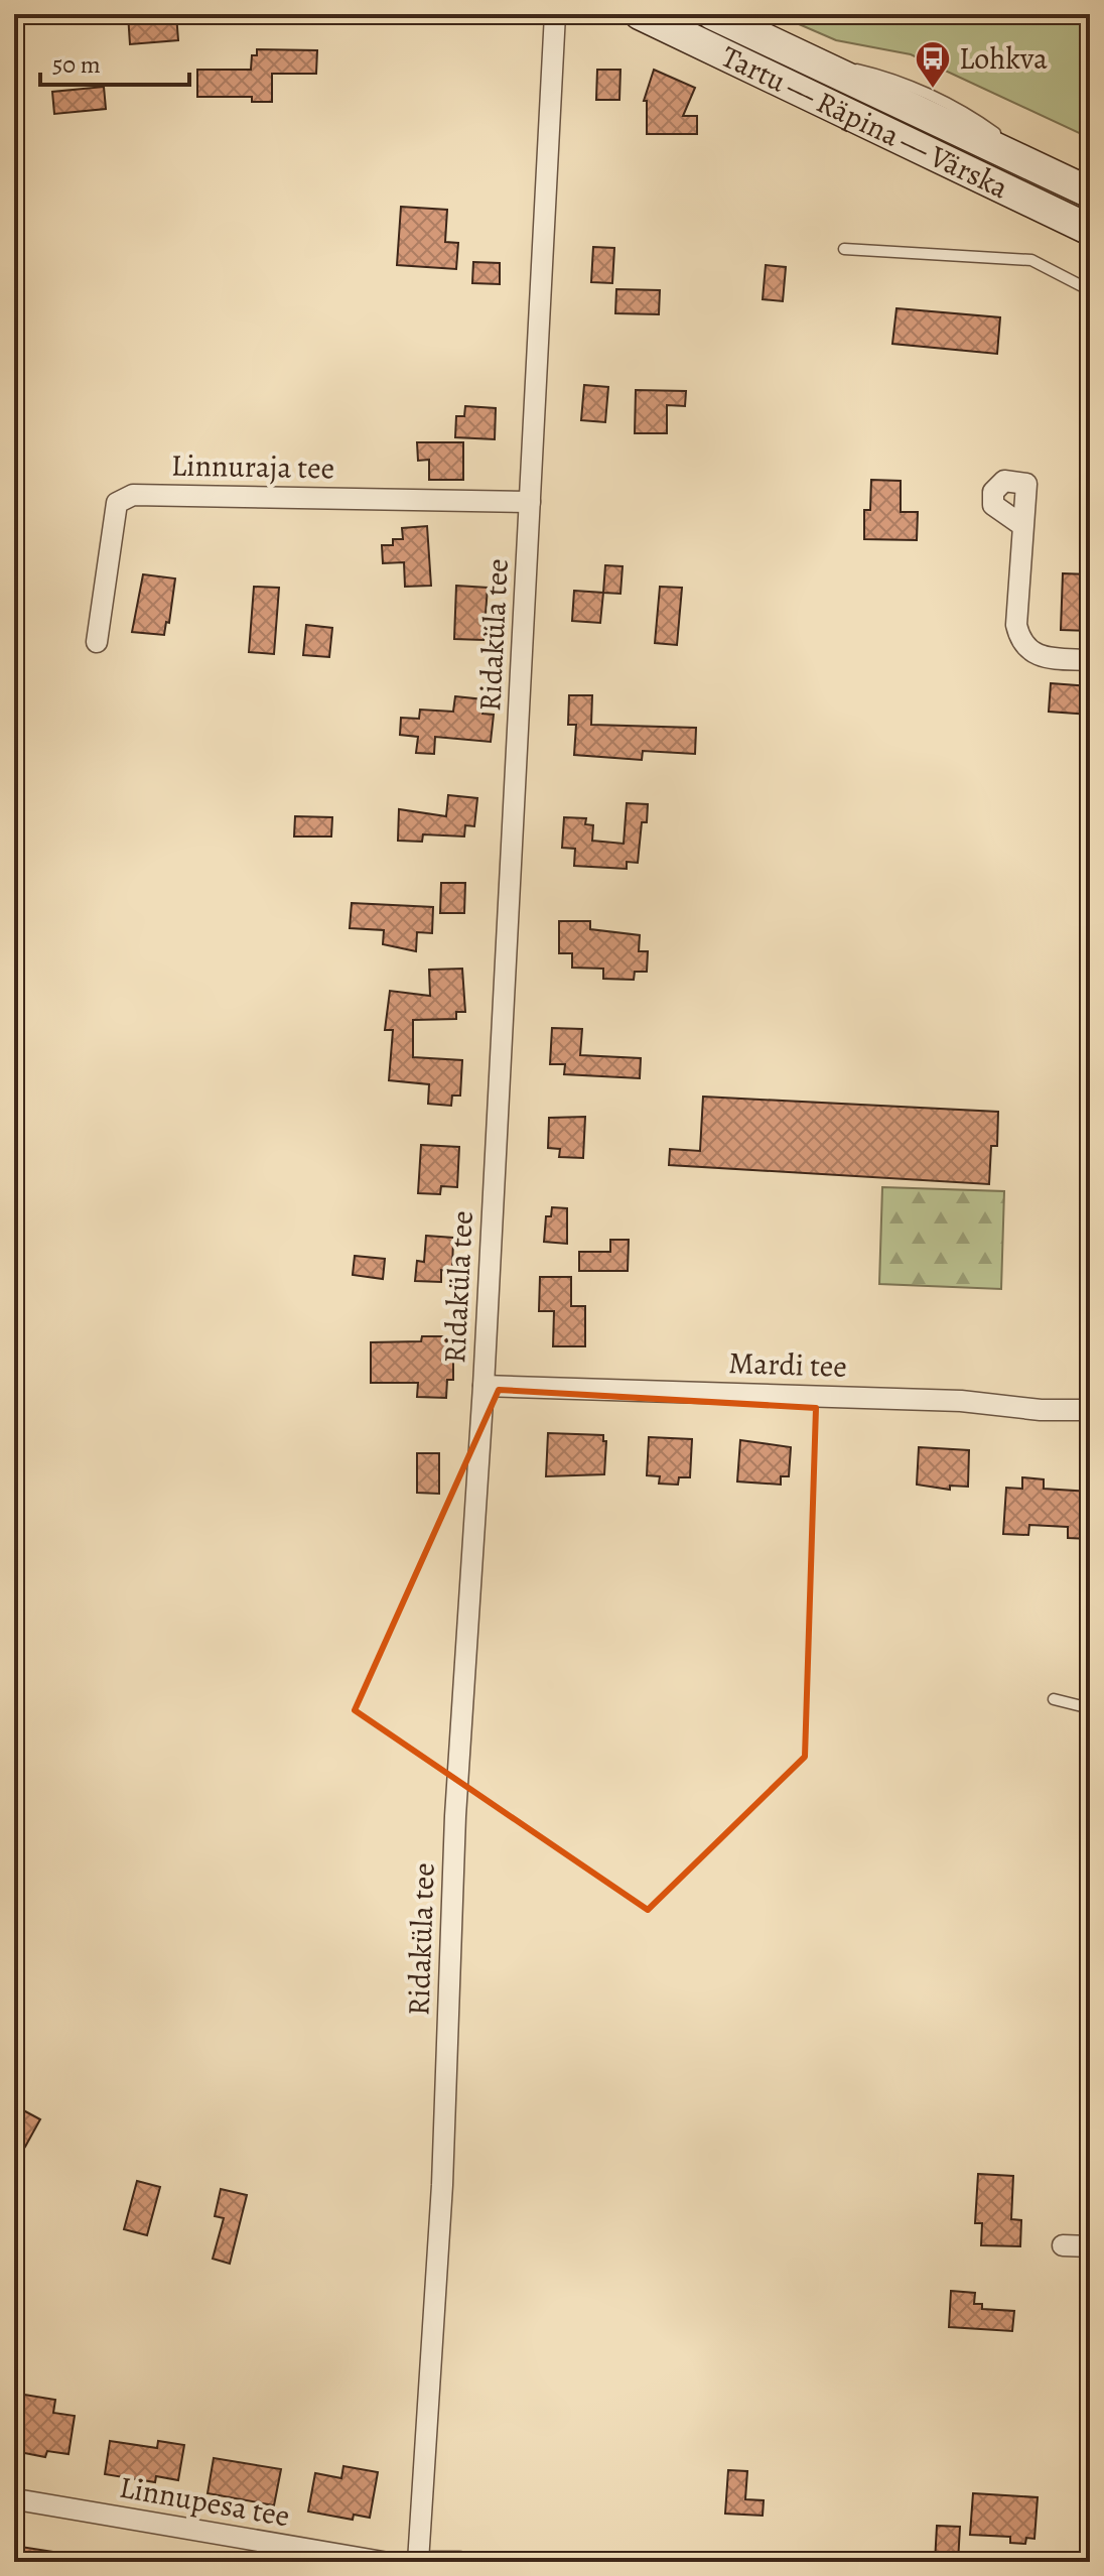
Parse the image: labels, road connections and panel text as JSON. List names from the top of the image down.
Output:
{
  "streets": {
    "main road": ["Tartu — Räpina — Värska"],
    "street": [
      "Linnuraja tee",
      "Ridaküla tee",
      "Mardi tee",
      "Linnupesa tee"
    ]
  },
  "crossings": [
    ["Linnuraja tee", "Ridaküla tee"],
    ["Ridaküla tee", "Mardi tee"]
  ],
  "places": {
    "bus stop": ["Lohkva"]
  },
  "scale_bar": "50 m"
}
